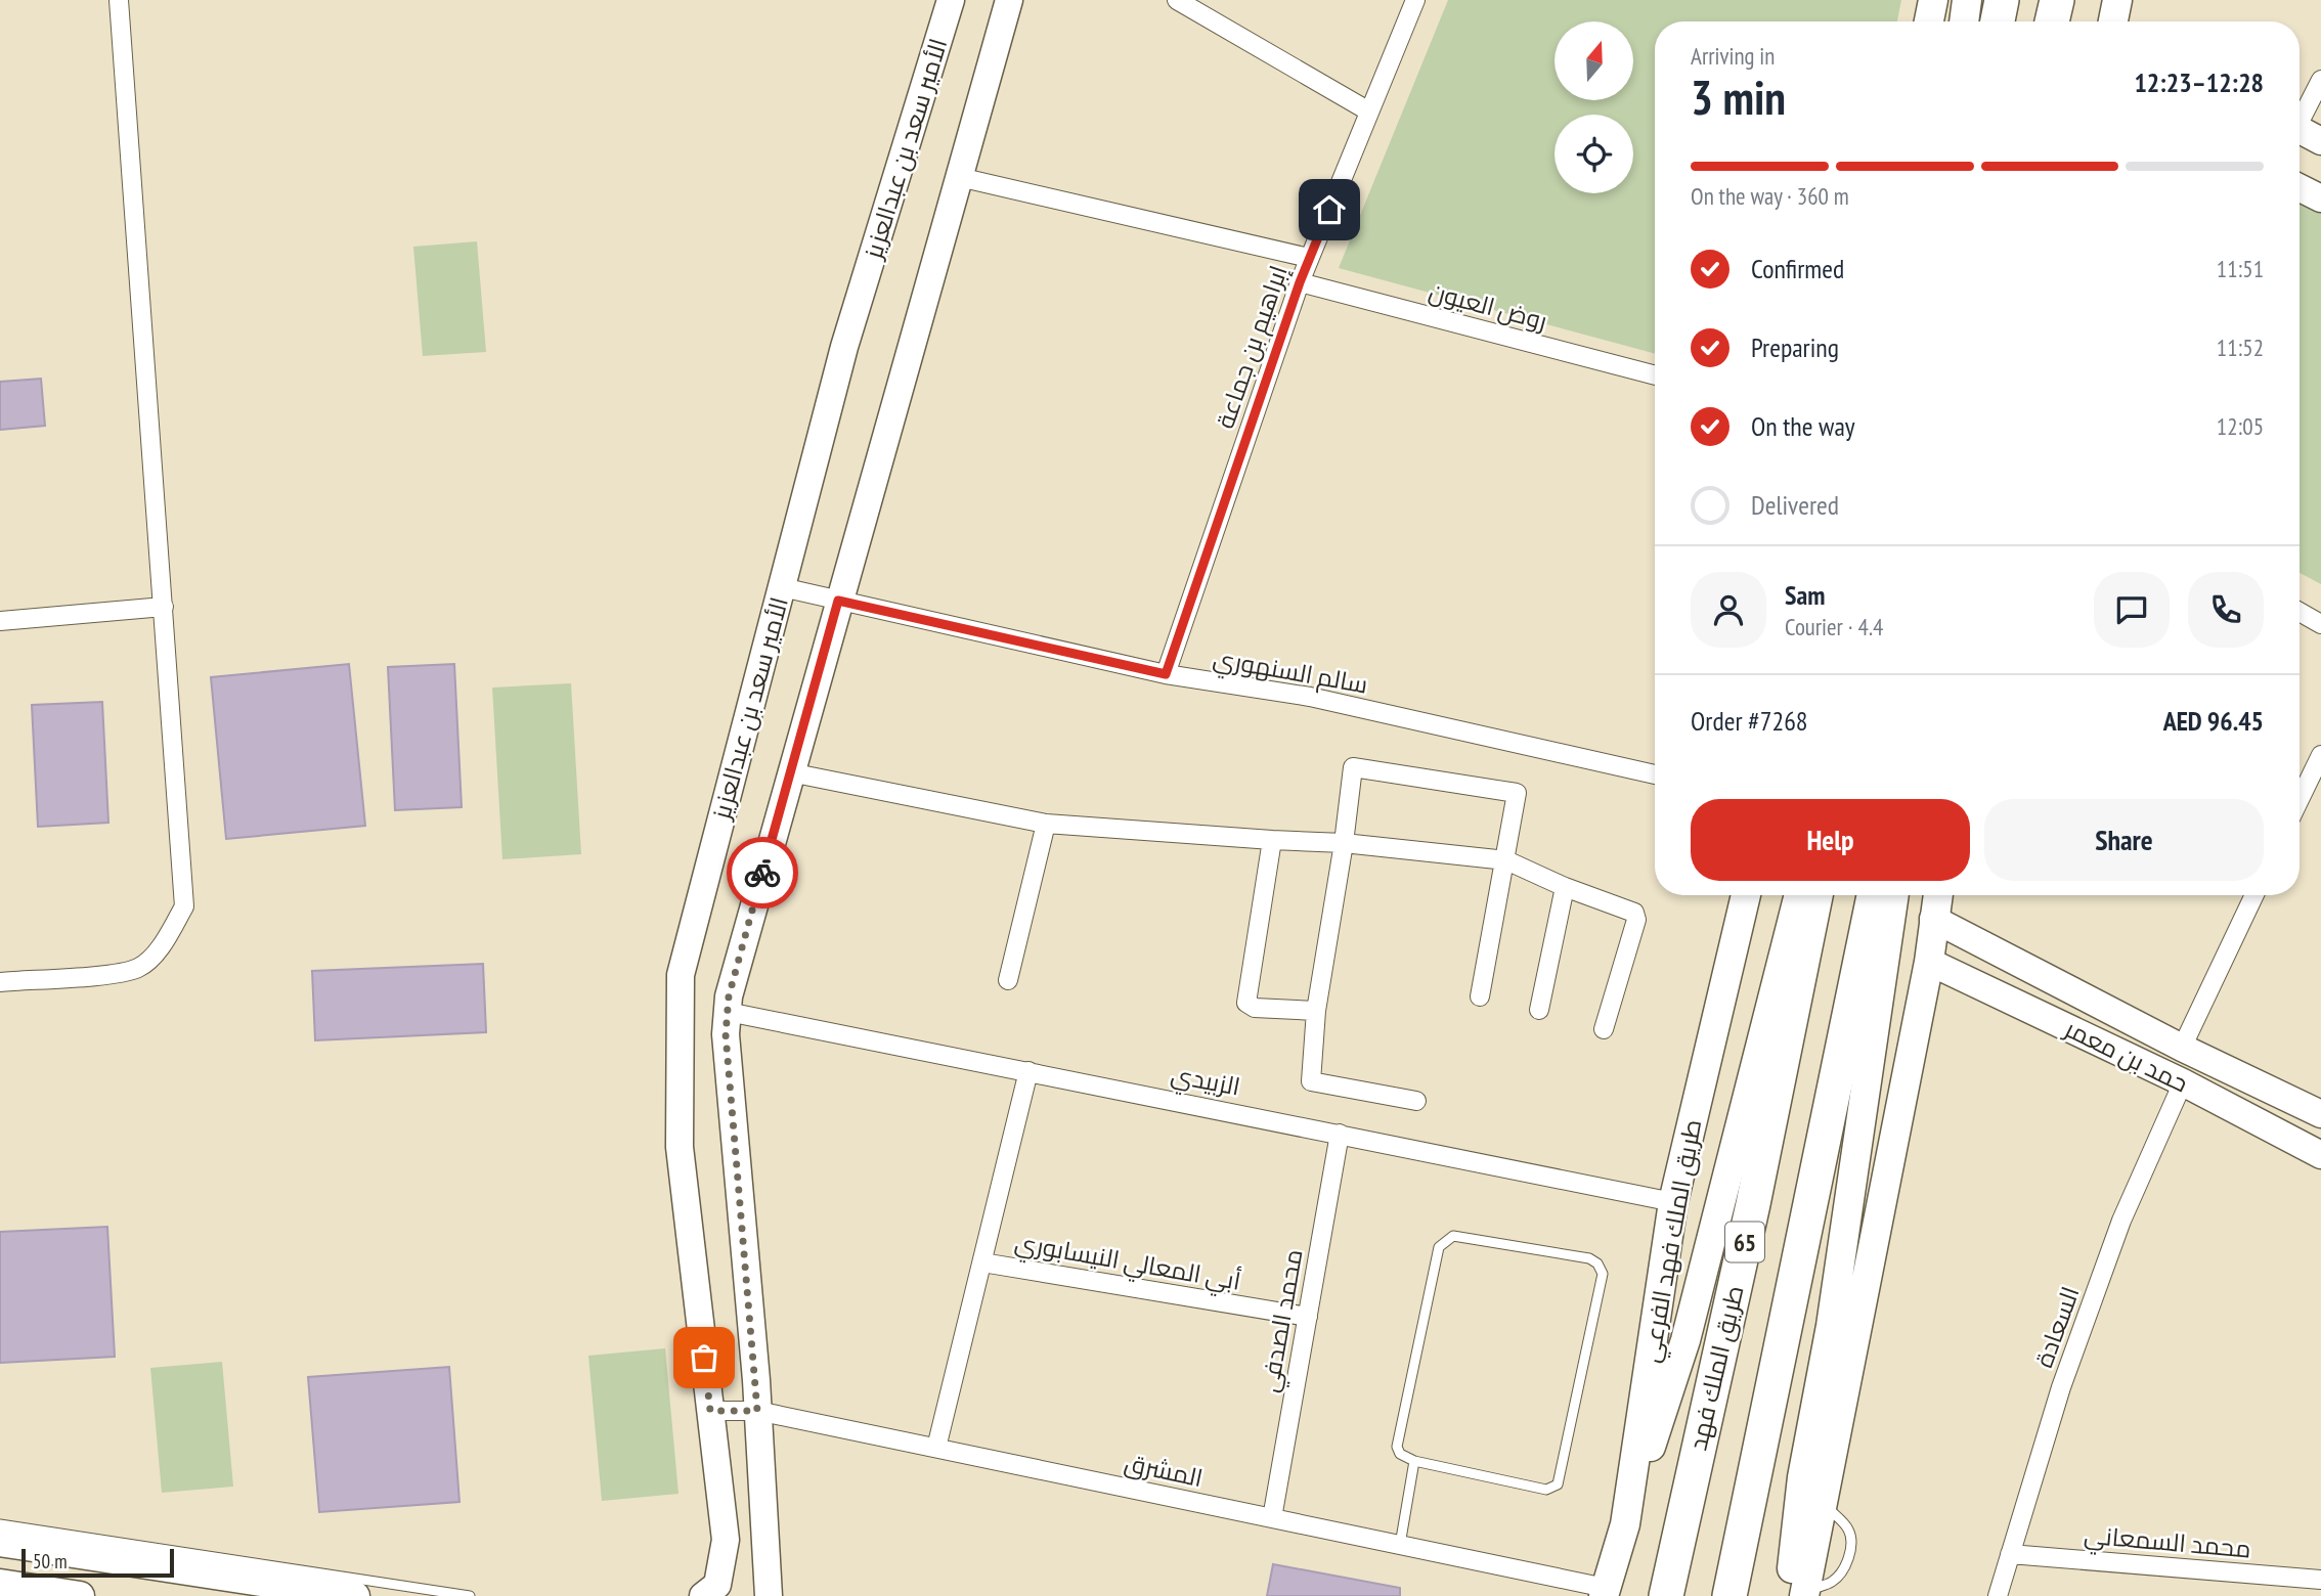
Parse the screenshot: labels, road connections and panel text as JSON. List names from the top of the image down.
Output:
{
  "streets": {
    "highway": ["65", "طريق الملك فهد"],
    "main road": ["طريق الملك فهد الفرعي"],
    "street": [
      "الأمير سعد بن عبدالعزيز",
      "روض العيون",
      "إبراهيم بن جماعة",
      "سالم السنهوري",
      "حمد بن معمر",
      "الزبيدي",
      "أبي المعالي النيسابوري",
      "محمد الصدفي",
      "السعادة",
      "المشرق",
      "محمد السمعاني"
    ]
  },
  "crossings": [
    ["الأمير سعد بن عبدالعزيز", "سالم السنهوري"],
    ["الأمير سعد بن عبدالعزيز", "المشرق"],
    ["روض العيون", "إبراهيم بن جماعة"],
    ["إبراهيم بن جماعة", "سالم السنهوري"],
    ["حمد بن معمر", "السعادة"],
    ["الزبيدي", "طريق الملك فهد الفرعي"],
    ["الزبيدي", "محمد الصدفي"],
    ["طريق الملك فهد الفرعي", "المشرق"],
    ["أبي المعالي النيسابوري", "محمد الصدفي"],
    ["محمد الصدفي", "المشرق"],
    ["السعادة", "محمد السمعاني"]
  ],
  "scale_bar": "50 m",
  "north": "top",
  "page": {
    "heading": ["3 min", "Arriving in", "12:23–12:28"],
    "panel": [
      "Sam",
      "Courier · 4.4",
      "Order #7268",
      "AED 96.45"
    ],
    "bar": "On the way · 360 m",
    "list": [
      ["Confirmed", "11:51"],
      ["Preparing", "11:52"],
      ["On the way", "12:05"],
      "Delivered"
    ],
    "buttons": ["Help", "Share"],
    "scale": "50 m"
  }
}
